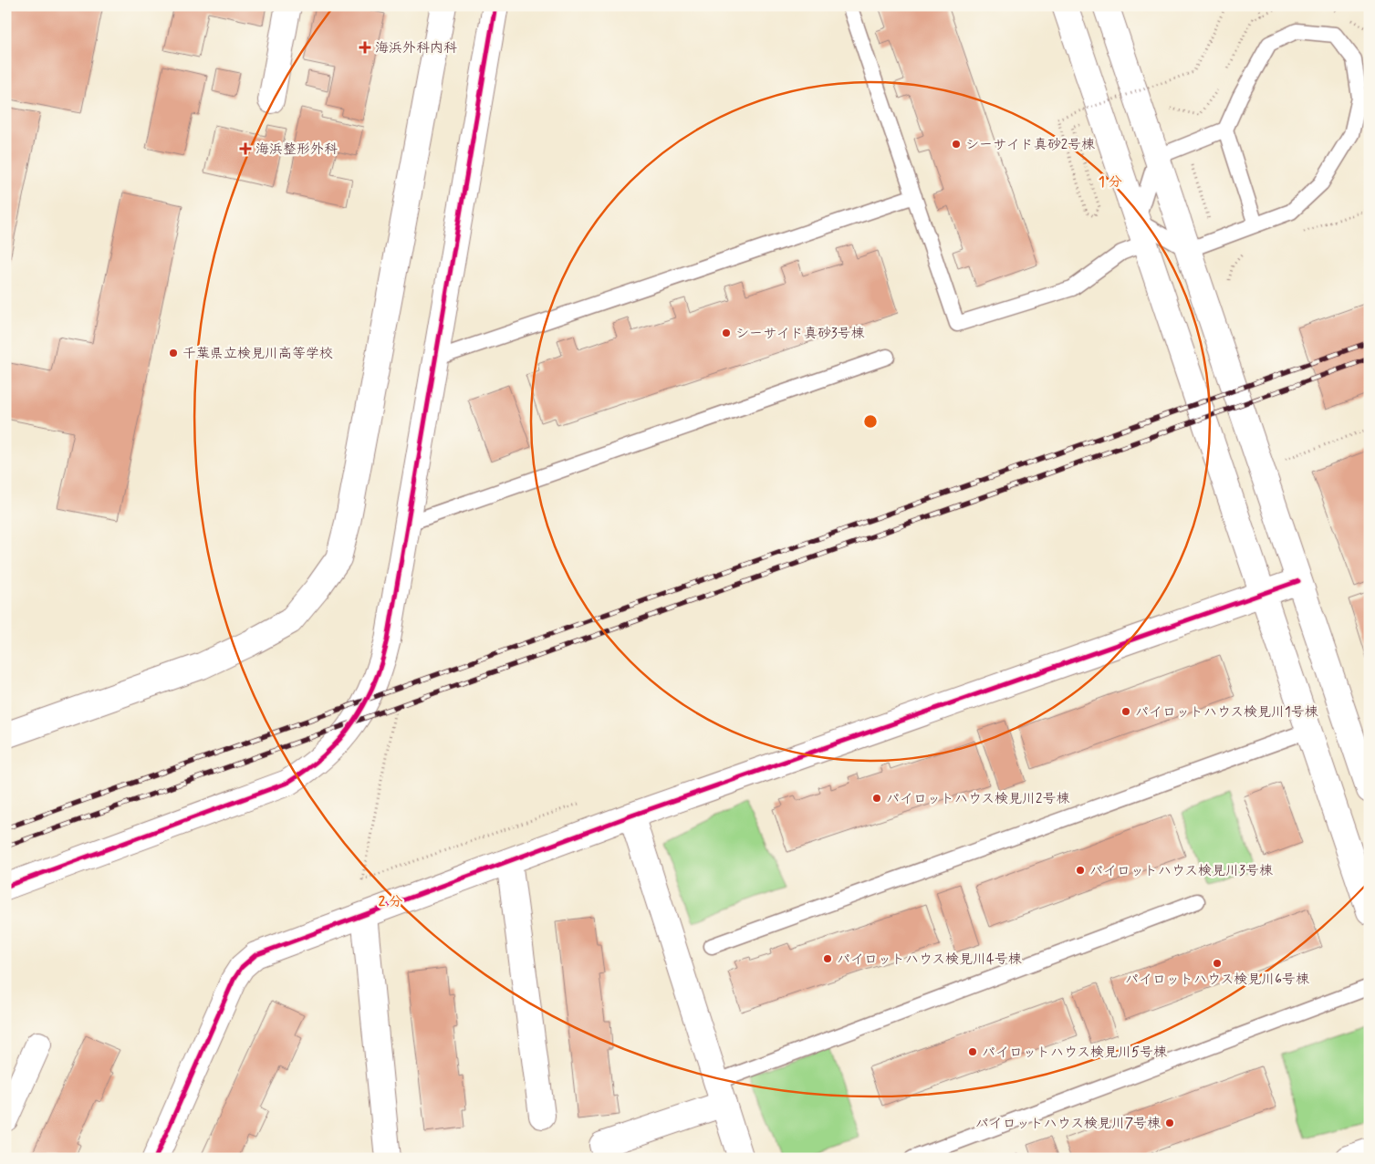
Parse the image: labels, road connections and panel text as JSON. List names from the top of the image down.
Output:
{
  "places": {
    "health": ["海浜外科内科", "海浜整形外科"],
    "other": [
      "シーサイド真砂2号棟",
      "シーサイド真砂3号棟",
      "千葉県立検見川高等学校",
      "パイロットハウス検見川1号棟",
      "パイロットハウス検見川2号棟",
      "パイロットハウス検見川3号棟",
      "パイロットハウス検見川4号棟",
      "パイロットハウス検見川6号棟",
      "パイロットハウス検見川5号棟",
      "パイロットハウス検見川7号棟"
    ]
  },
  "rings": ["1 分", "2 分"]
}
